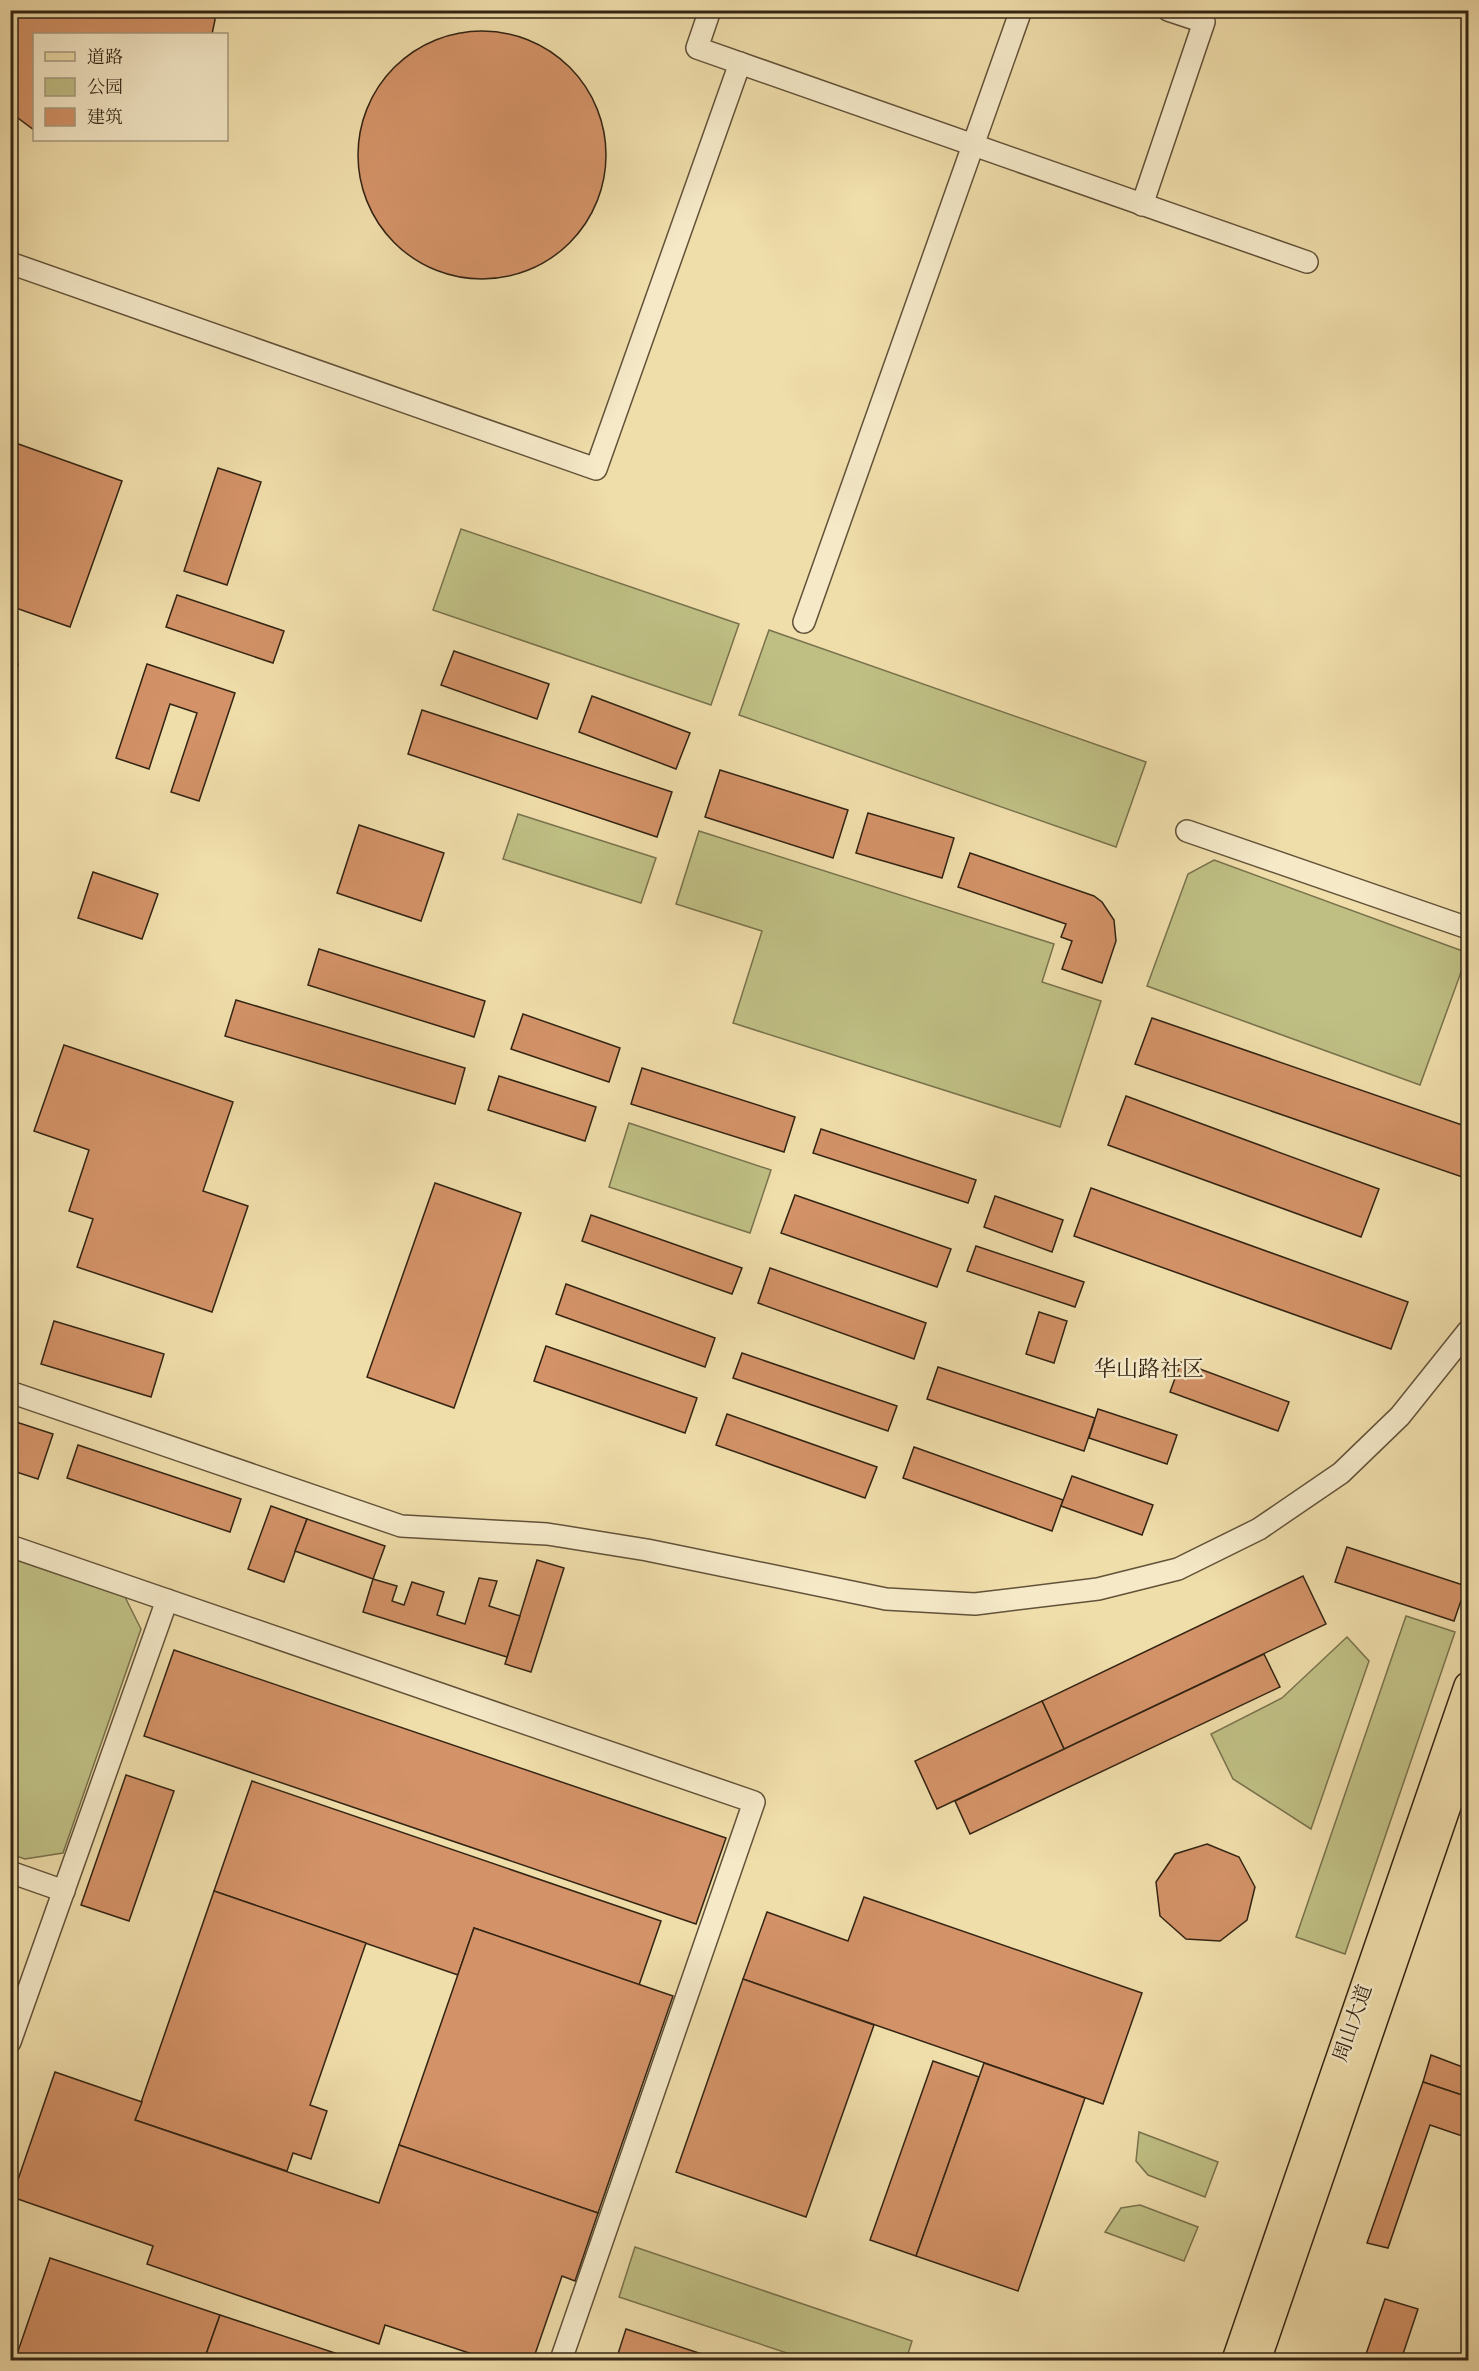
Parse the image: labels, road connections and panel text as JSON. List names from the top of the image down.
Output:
{
  "streets": {
    "main road": ["周山大道"]
  },
  "districts": ["华山路社区"],
  "legend": ["道路", "公园", "建筑"]
}
